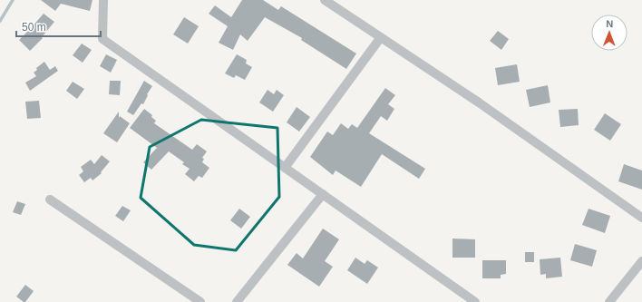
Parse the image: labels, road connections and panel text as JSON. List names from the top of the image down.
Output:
{
  "scale_bar": "50 m",
  "north": "top"
}
